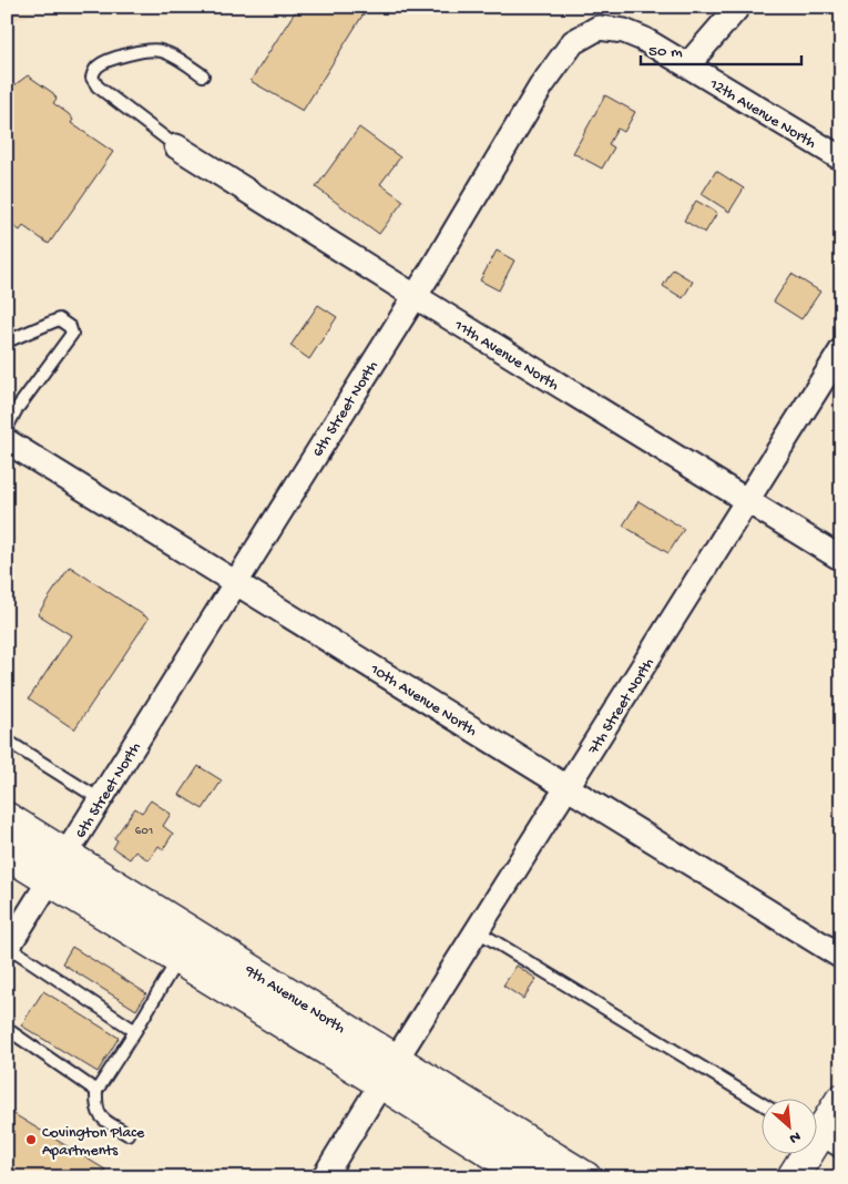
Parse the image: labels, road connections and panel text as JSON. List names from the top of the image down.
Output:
{
  "streets": {
    "main road": ["9th Avenue North"],
    "street": [
      "12th Avenue North",
      "11th Avenue North",
      "6th Street North",
      "10th Avenue North",
      "7th Street North"
    ]
  },
  "crossings": [
    ["12th Avenue North", "6th Street North"],
    ["11th Avenue North", "6th Street North"],
    ["11th Avenue North", "7th Street North"],
    ["6th Street North", "10th Avenue North"],
    ["6th Street North", "9th Avenue North"],
    ["10th Avenue North", "7th Street North"],
    ["7th Street North", "9th Avenue North"]
  ],
  "places": ["Covington Place Apartments"],
  "house_numbers": ["601"],
  "scale_bar": "50 m",
  "north": "bottom right"
}
